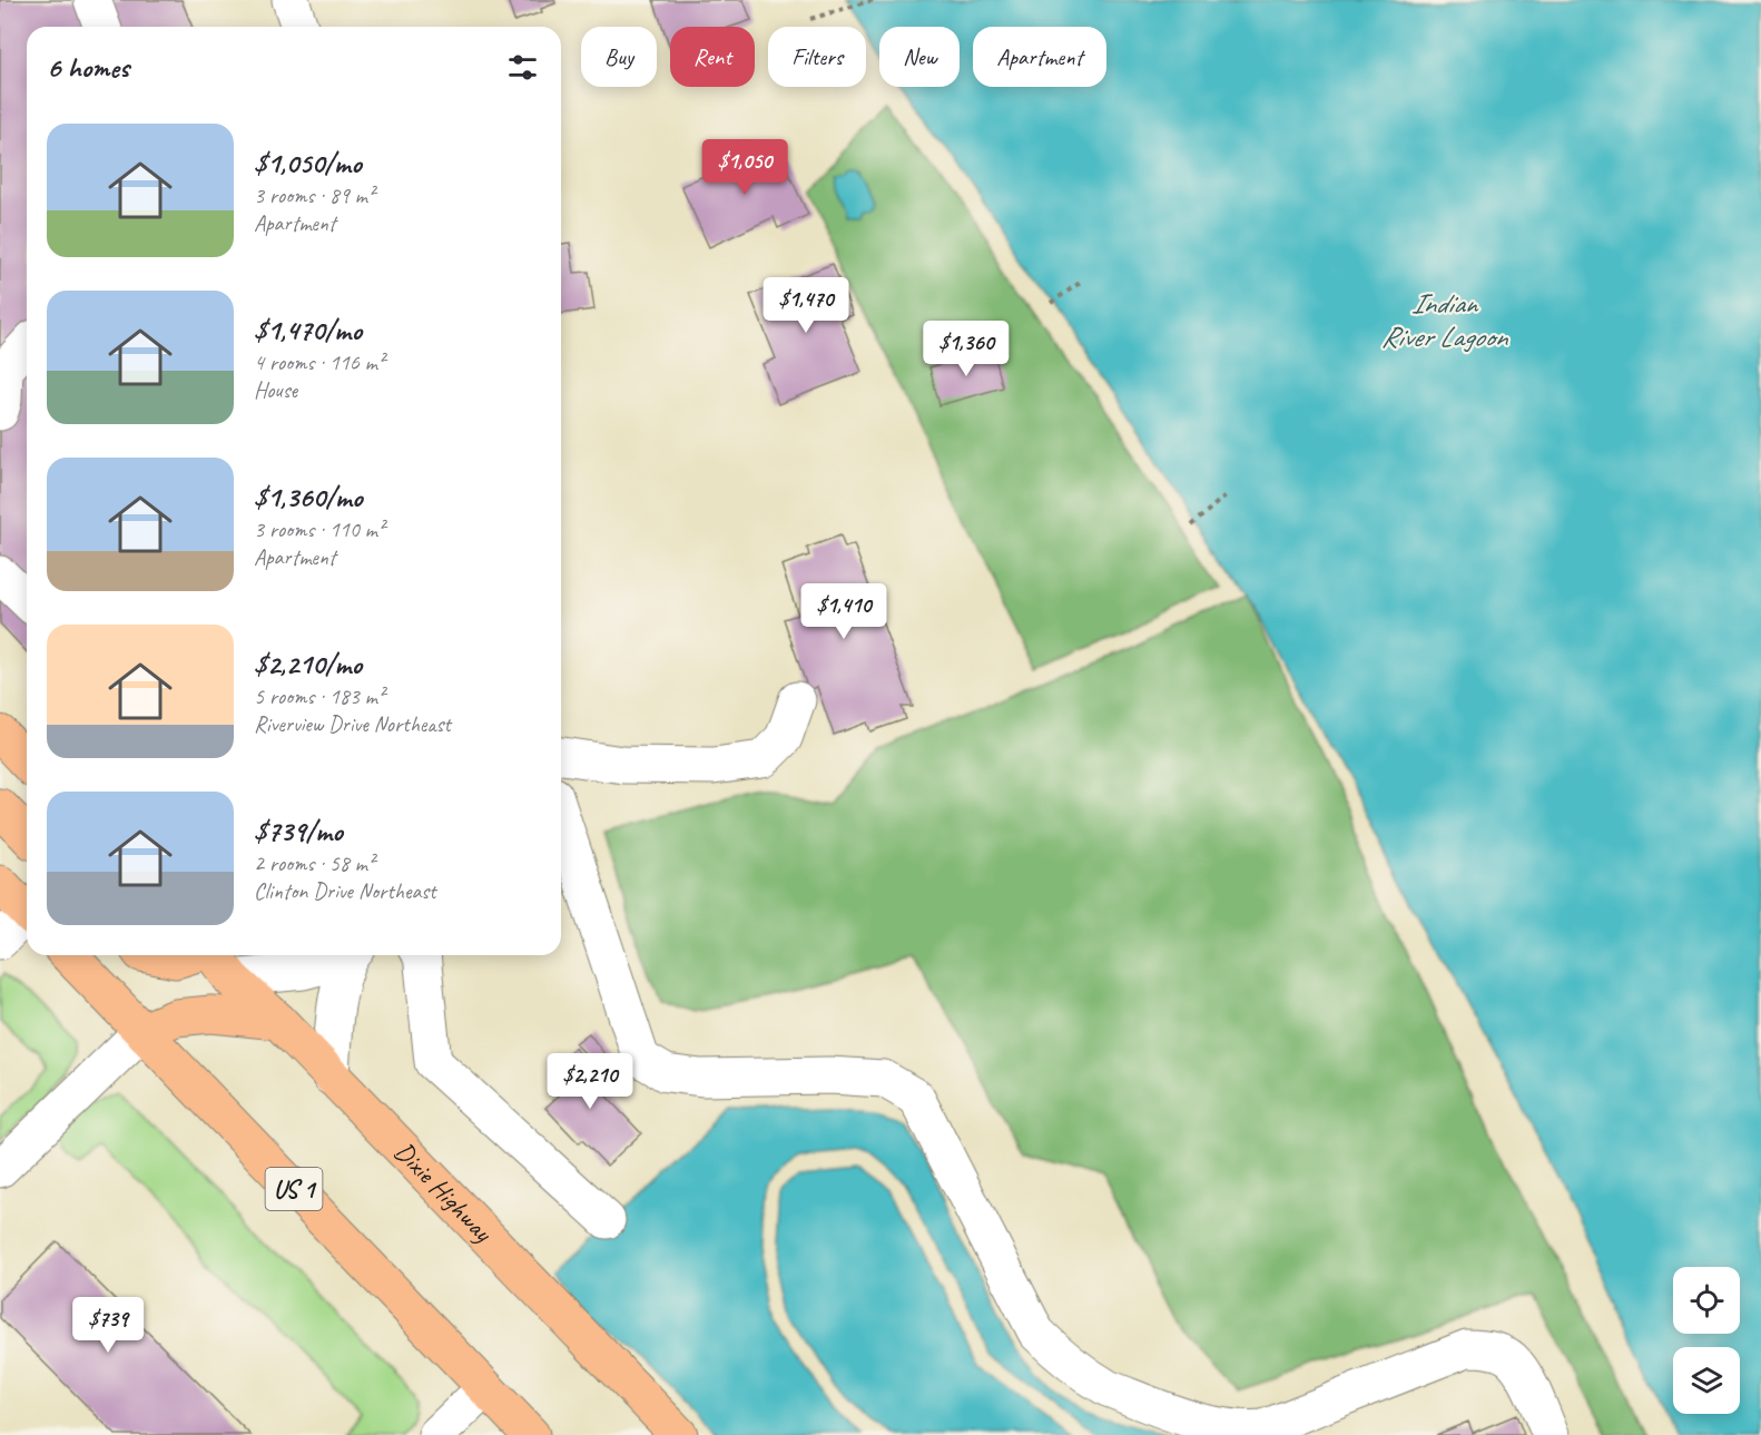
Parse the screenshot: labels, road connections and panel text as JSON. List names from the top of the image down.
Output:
{
  "streets": {
    "main road": ["US 1", "Dixie Highway"]
  },
  "water": ["Indian River Lagoon"],
  "page": {
    "chip": [
      "Buy",
      "Rent",
      "Filters",
      "New",
      "Apartment"
    ],
    "heading": "6 homes",
    "list": [
      {
        "name": "$1,050/mo",
        "note": "3 rooms · 89 m² · Apartment"
      },
      {
        "name": "$1,470/mo",
        "note": "4 rooms · 116 m² · House"
      },
      {
        "name": "$1,360/mo",
        "note": "3 rooms · 110 m² · Apartment"
      },
      {
        "name": "$2,210/mo",
        "note": "5 rooms · 183 m² · Riverview Drive Northeast"
      },
      {
        "name": "$739/mo",
        "note": "2 rooms · 58 m² · Clinton Drive Northeast"
      }
    ],
    "price": [
      "$1,050",
      "$1,470",
      "$1,360",
      "$1,410",
      "$2,210",
      "$739"
    ]
  }
}
